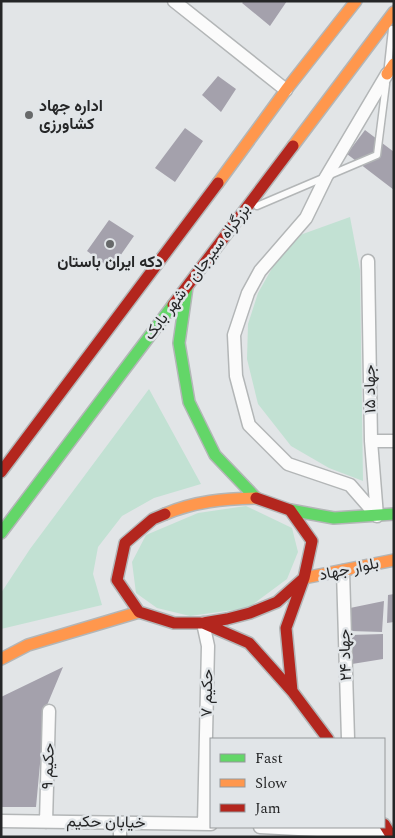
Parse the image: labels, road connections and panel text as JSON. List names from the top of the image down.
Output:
{
  "streets": {
    "main road": ["بزرگراه سیرجان - شهر بابک", "بلوار جهاد"],
    "street": [
      "جهاد ۱۵",
      "جهاد ۲۴",
      "حکیم ۷",
      "حکیم ۹",
      "خیابان حکیم"
    ]
  },
  "crossings": [
    ["بلوار جهاد", "جهاد ۲۴"],
    ["بلوار جهاد", "حکیم ۷"],
    ["حکیم ۷", "خیابان حکیم"],
    ["حکیم ۹", "خیابان حکیم"]
  ],
  "places": ["اداره جهاد کشاورزی", "دکه ایران باستان"],
  "legend": ["Fast", "Slow", "Jam"]
}
